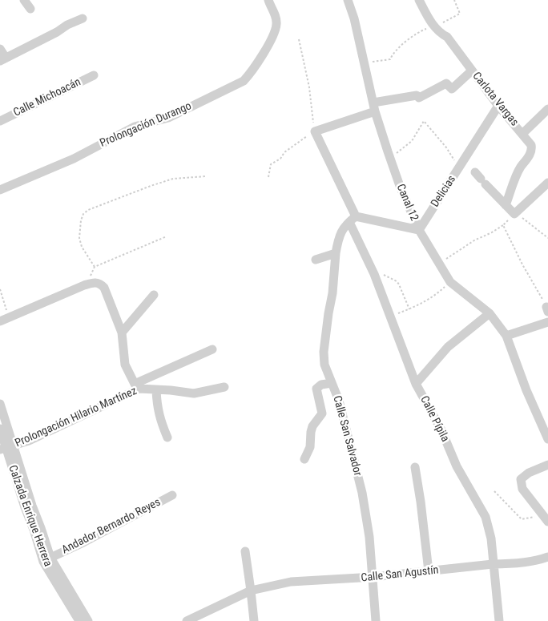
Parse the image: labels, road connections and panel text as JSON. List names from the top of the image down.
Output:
{
  "streets": {
    "street": [
      "Calle Michoacán",
      "Carlota Vargas",
      "Prolongación Durango",
      "Delicias",
      "Canal 12",
      "Prolongación Hilario Martínez",
      "Calle Pípila",
      "Calle San Salvador",
      "Calzada Enrique Herrera",
      "Andador Bernardo Reyes",
      "Calle San Agustín"
    ]
  },
  "crossings": [
    ["Carlota Vargas", "Delicias"],
    ["Delicias", "Canal 12"],
    ["Prolongación Hilario Martínez", "Calzada Enrique Herrera"],
    ["Calle Pípila", "Calle San Salvador"],
    ["Calle Pípila", "Calle San Agustín"],
    ["Calle San Salvador", "Calle San Agustín"],
    ["Calzada Enrique Herrera", "Andador Bernardo Reyes"]
  ]
}
